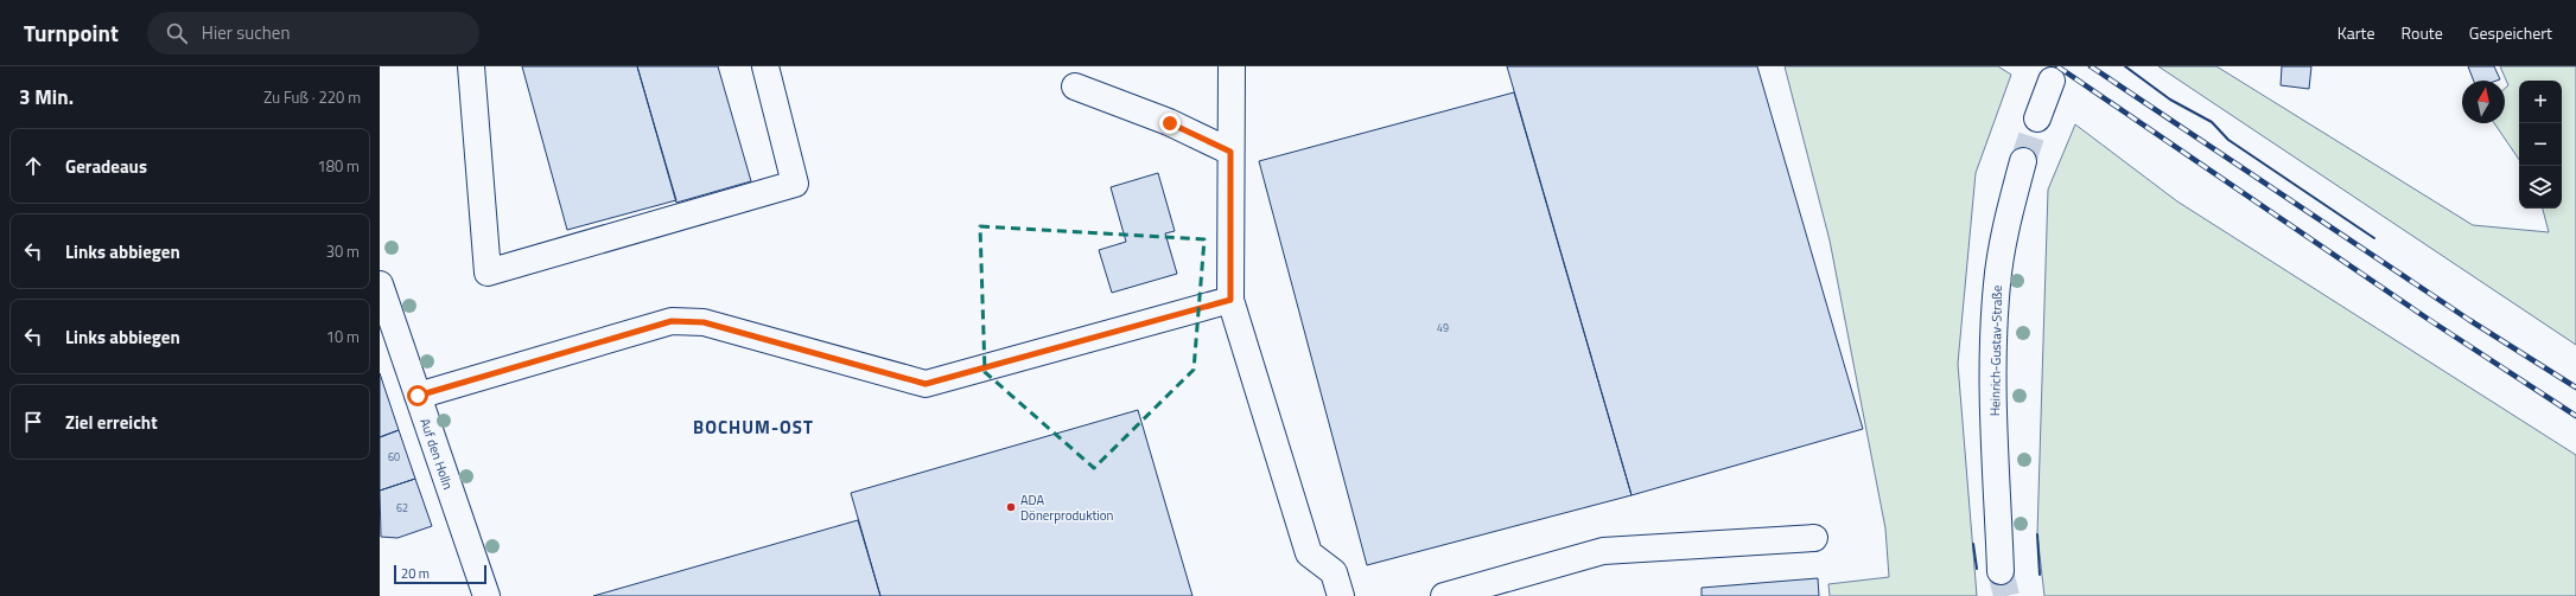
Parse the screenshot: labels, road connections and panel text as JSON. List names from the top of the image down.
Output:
{
  "streets": {
    "street": ["Heinrich-Gustav-Straße", "Auf den Holln"]
  },
  "districts": ["BOCHUM-OST"],
  "places": ["ADA Dönerproduktion"],
  "house_numbers": ["49", "60", "62"],
  "scale_bar": "20 m",
  "north": "top",
  "page": {
    "header": "Turnpoint",
    "search": "Hier suchen",
    "nav": ["Karte", "Route", "Gespeichert"],
    "heading": ["3 Min.", "Zu Fuß · 220 m"],
    "map_buttons": ["+", "−"],
    "list": [
      ["Geradeaus", "180 m"],
      ["Links abbiegen", "30 m"],
      ["Links abbiegen", "10 m"],
      "Ziel erreicht"
    ],
    "scale": "20 m"
  }
}
